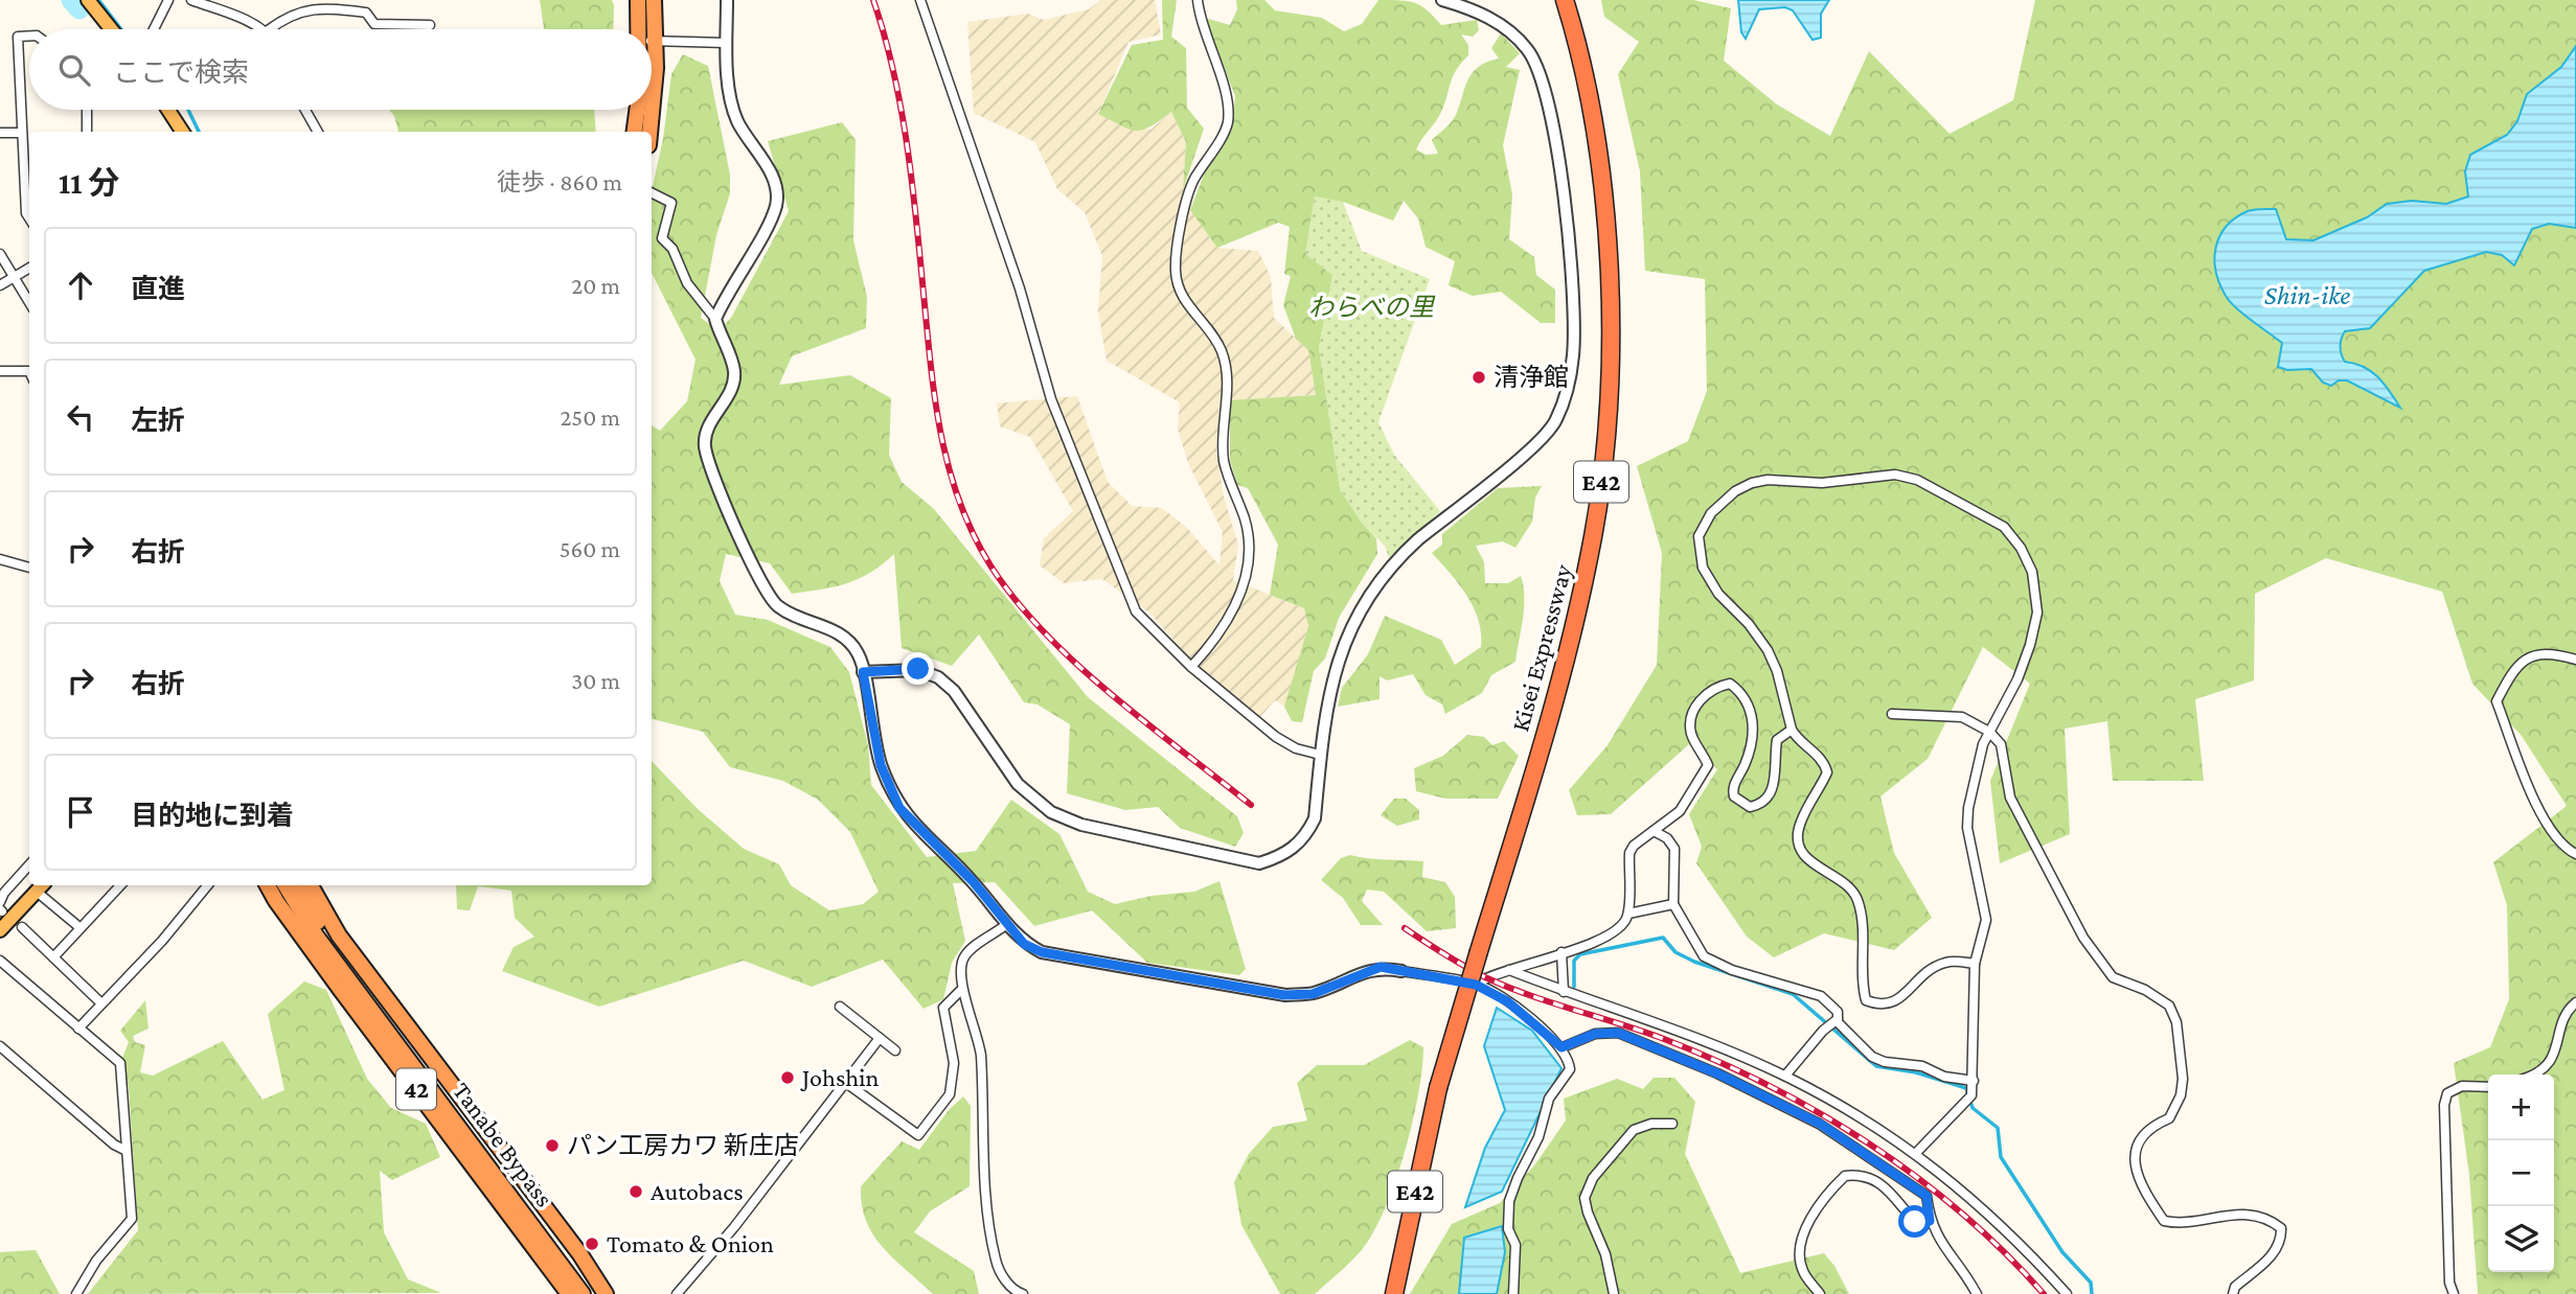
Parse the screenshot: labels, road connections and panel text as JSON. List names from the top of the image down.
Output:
{
  "streets": {
    "highway": [
      "E42",
      "Kisei Expressway",
      "42",
      "Tanabe Bypass"
    ]
  },
  "water": ["Shin-ike"],
  "parks": ["わらべの里"],
  "places": [
    "清浄館",
    "Johshin",
    "パン工房カワ 新庄店",
    "Autobacs",
    "Tomato & Onion"
  ],
  "page": {
    "search": "ここで検索",
    "heading": ["11 分", "徒歩 · 860 m"],
    "list": [
      ["直進", "20 m"],
      ["左折", "250 m"],
      ["右折", "560 m"],
      ["右折", "30 m"],
      "目的地に到着"
    ],
    "map_buttons": ["+", "−"]
  }
}
